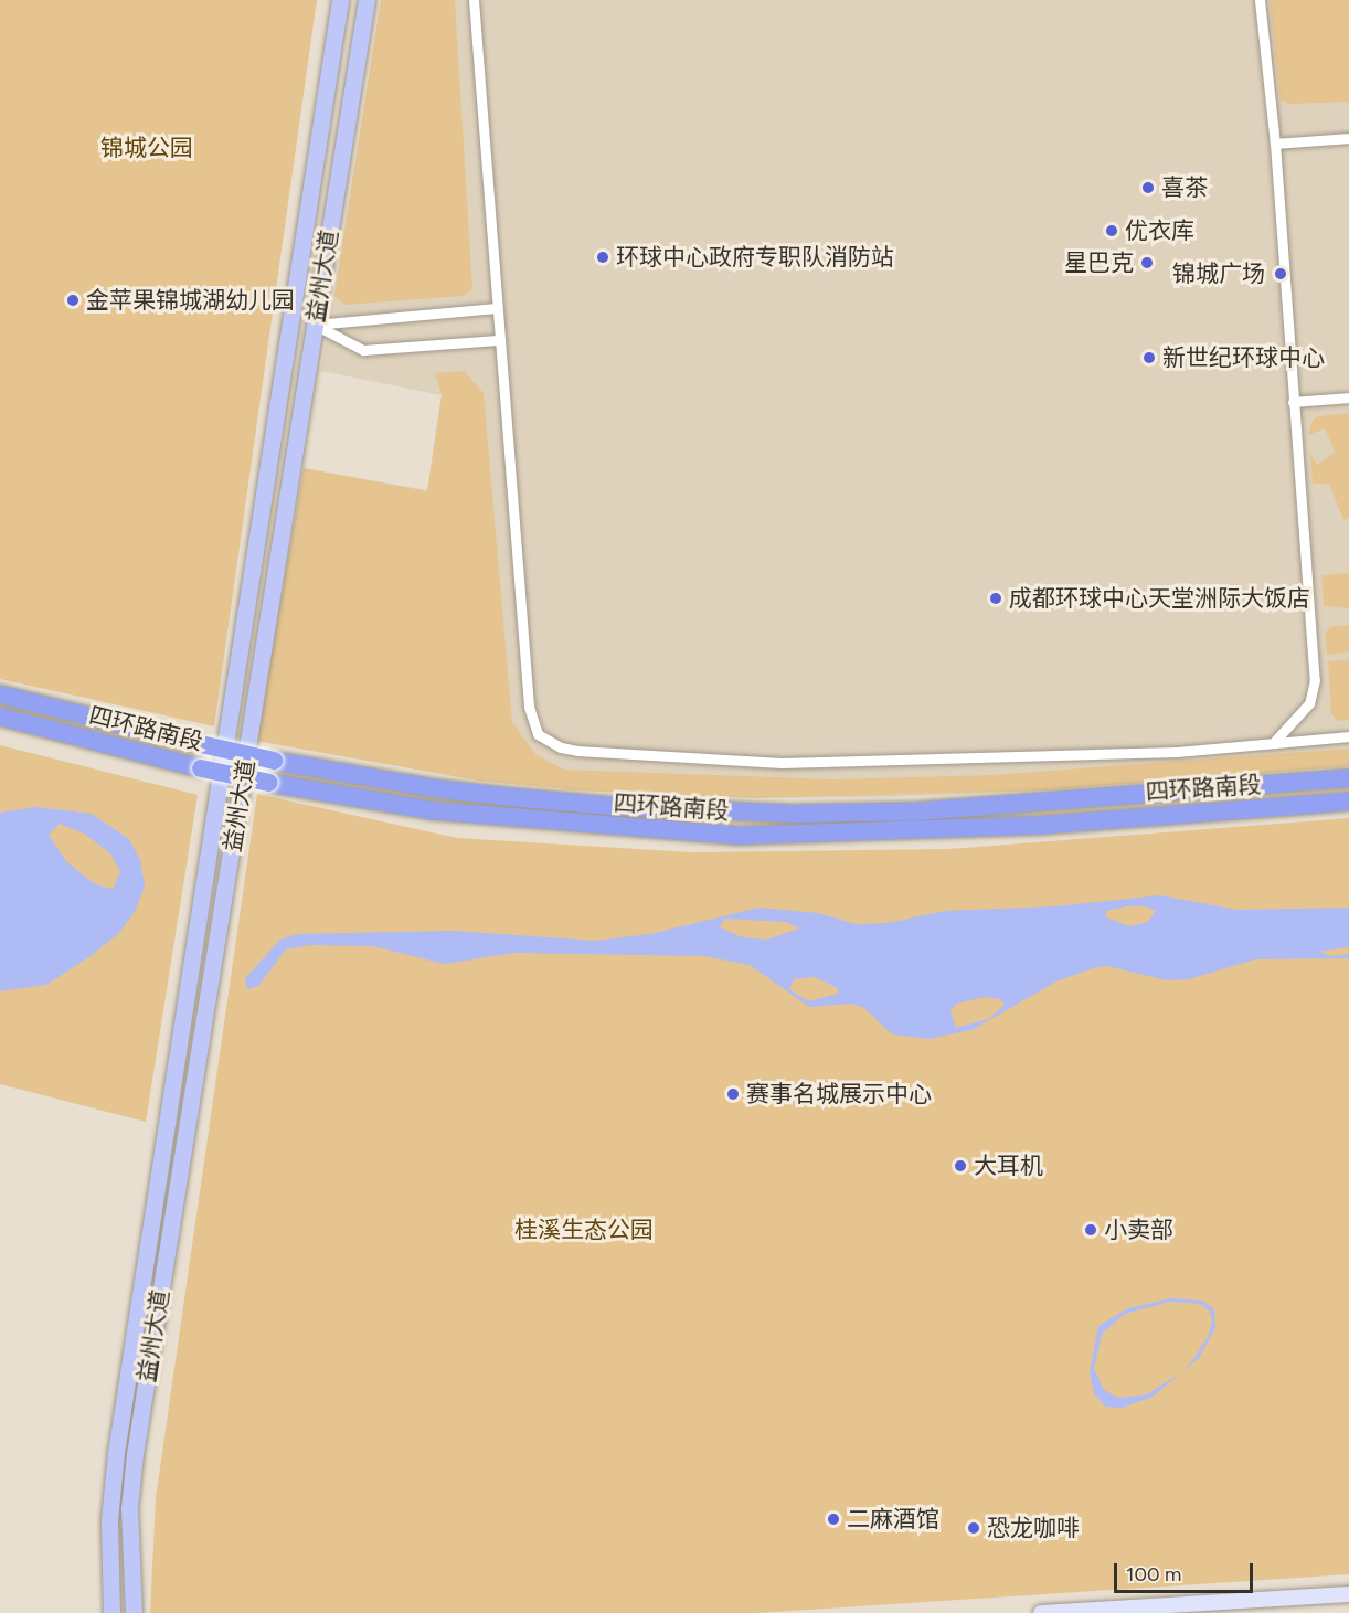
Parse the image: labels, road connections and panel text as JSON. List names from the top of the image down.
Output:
{
  "streets": {
    "highway": ["四环路南段"],
    "main road": ["益州大道"]
  },
  "parks": ["锦城公园", "桂溪生态公园"],
  "places": [
    "喜茶",
    "优衣库",
    "环球中心政府专职队消防站",
    "星巴克",
    "锦城广场",
    "金苹果锦城湖幼儿园",
    "新世纪环球中心",
    "成都环球中心天堂洲际大饭店",
    "赛事名城展示中心",
    "大耳机",
    "小卖部",
    "二麻酒馆",
    "恐龙咖啡"
  ],
  "scale_bar": "100 m"
}
